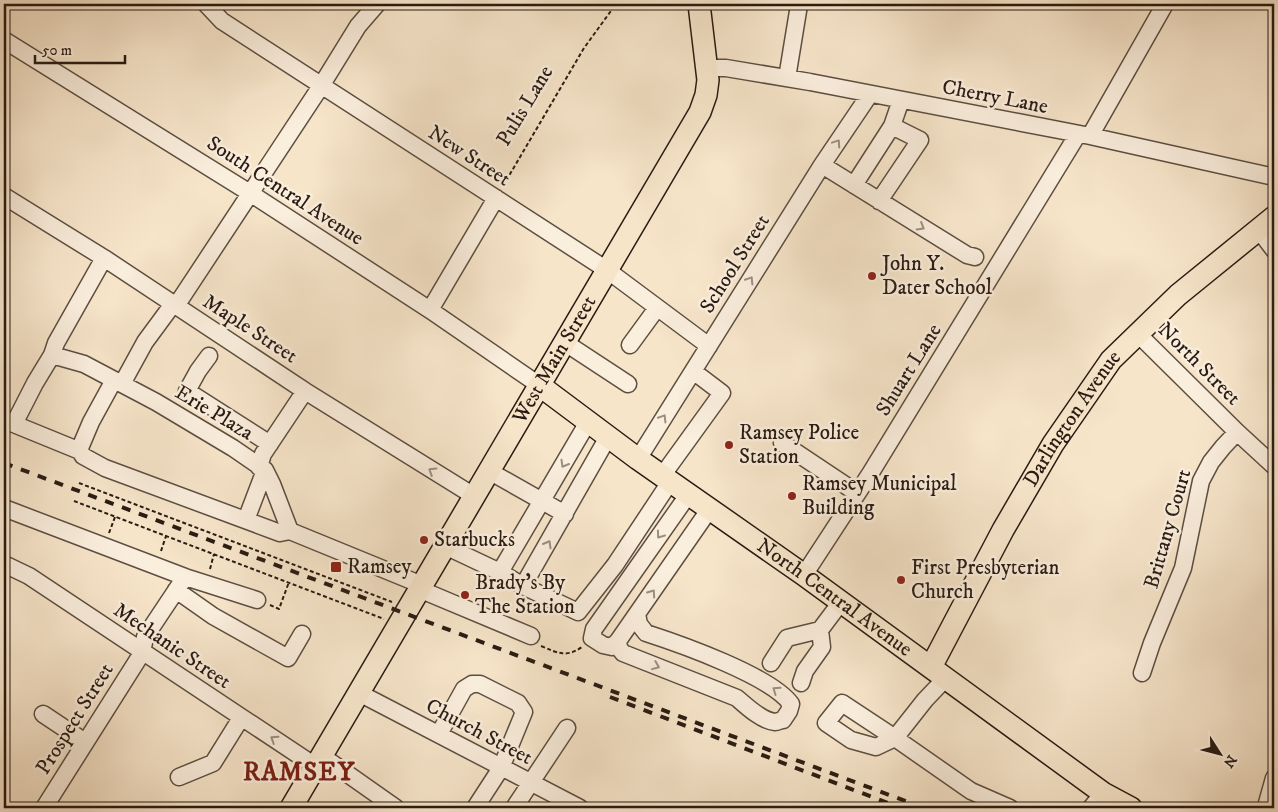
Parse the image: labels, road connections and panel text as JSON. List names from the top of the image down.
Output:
{
  "streets": {
    "main road": ["West Main Street", "Darlington Avenue", "North Central Avenue"],
    "street": [
      "Cherry Lane",
      "New Street",
      "South Central Avenue",
      "School Street",
      "Maple Street",
      "North Street",
      "Shuart Lane",
      "Erie Plaza",
      "Brittany Court",
      "Mechanic Street",
      "Prospect Street",
      "Church Street"
    ],
    "path": ["Pulis Lane"]
  },
  "crossings": [
    ["Cherry Lane", "School Street"],
    ["Cherry Lane", "West Main Street"],
    ["Cherry Lane", "Shuart Lane"],
    ["Pulis Lane", "New Street"],
    ["New Street", "School Street"],
    ["New Street", "West Main Street"],
    ["South Central Avenue", "West Main Street"],
    ["South Central Avenue", "North Central Avenue"],
    ["School Street", "North Central Avenue"],
    ["Maple Street", "West Main Street"],
    ["West Main Street", "North Central Avenue"],
    ["West Main Street", "Mechanic Street"],
    ["West Main Street", "Church Street"],
    ["North Street", "Darlington Avenue"],
    ["North Street", "Brittany Court"],
    ["Shuart Lane", "North Central Avenue"],
    ["Darlington Avenue", "North Central Avenue"],
    ["Mechanic Street", "Prospect Street"]
  ],
  "districts": ["RAMSEY"],
  "places": {
    "other": [
      "John Y. Dater School",
      "Ramsey Police Station",
      "Ramsey Municipal Building",
      "Starbucks",
      "First Presbyterian Church",
      "Brady's By The Station"
    ],
    "transit": ["Ramsey"]
  },
  "scale_bar": "50 m",
  "north": "bottom right"
}
